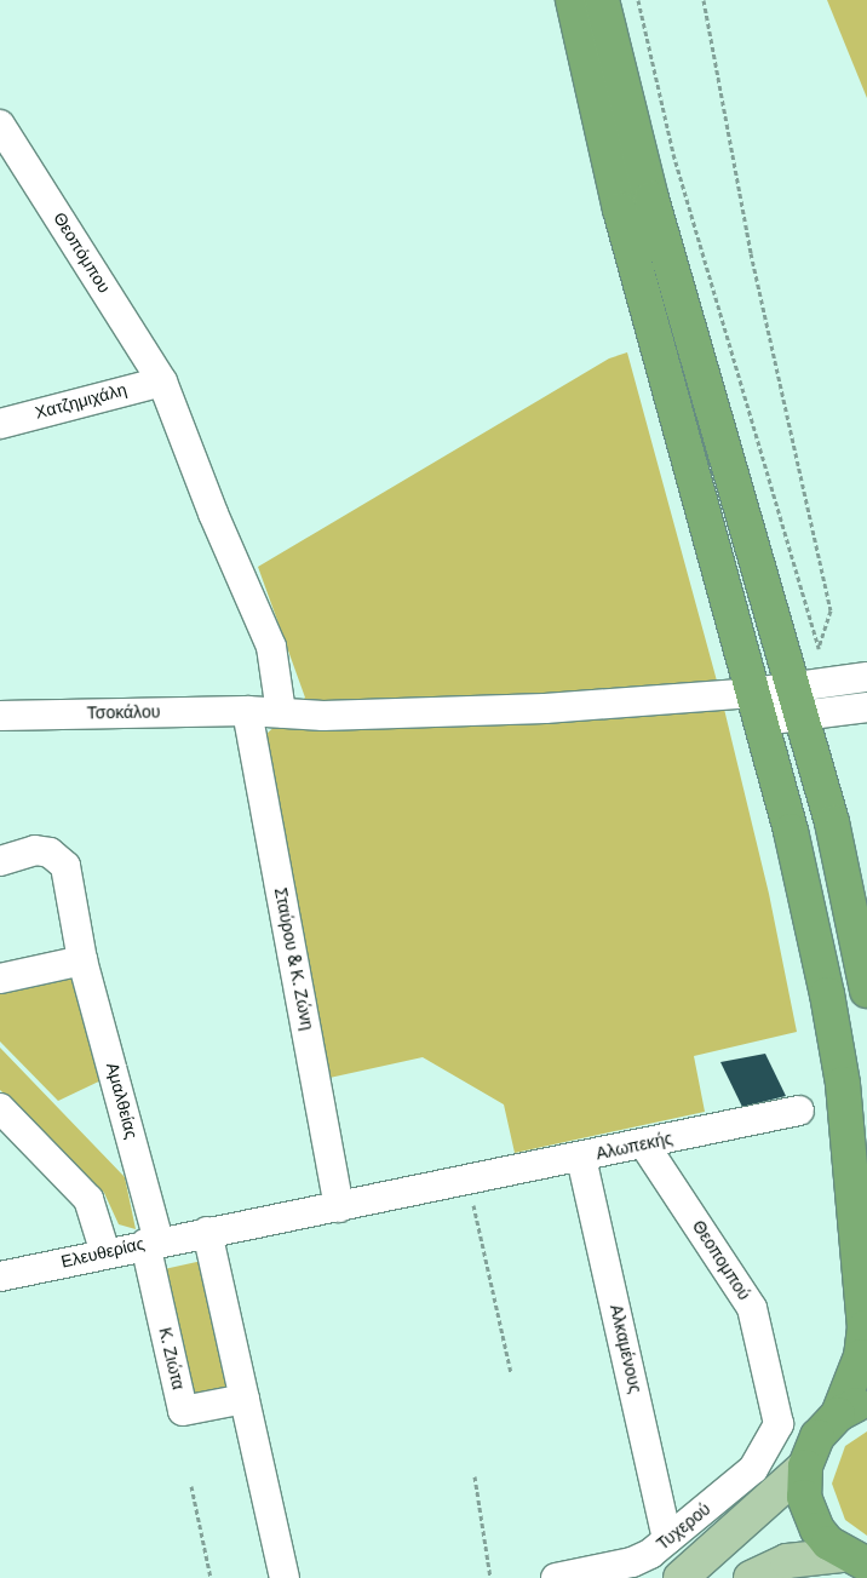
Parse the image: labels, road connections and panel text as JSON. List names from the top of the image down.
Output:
{
  "streets": {
    "street": [
      "Θεοπόμπου",
      "Χατζημιχάλη",
      "Τσοκάλου",
      "Σταύρου & Κ. Ζώνη",
      "Αμαλθείας",
      "Αλωπεκής",
      "Ελευθερίας",
      "Θεοπομπού",
      "Αλκαμένους",
      "Κ. Ζιώτα",
      "Τυχερού"
    ]
  },
  "crossings": [
    ["Θεοπόμπου", "Χατζημιχάλη"],
    ["Θεοπόμπου", "Τσοκάλου"],
    ["Τσοκάλου", "Σταύρου & Κ. Ζώνη"],
    ["Σταύρου & Κ. Ζώνη", "Αλωπεκής"],
    ["Αμαλθείας", "Ελευθερίας"],
    ["Αμαλθείας", "Κ. Ζιώτα"],
    ["Αλωπεκής", "Ελευθερίας"],
    ["Αλωπεκής", "Θεοπομπού"],
    ["Αλωπεκής", "Αλκαμένους"],
    ["Ελευθερίας", "Κ. Ζιώτα"],
    ["Θεοπομπού", "Τυχερού"],
    ["Αλκαμένους", "Τυχερού"]
  ]
}
